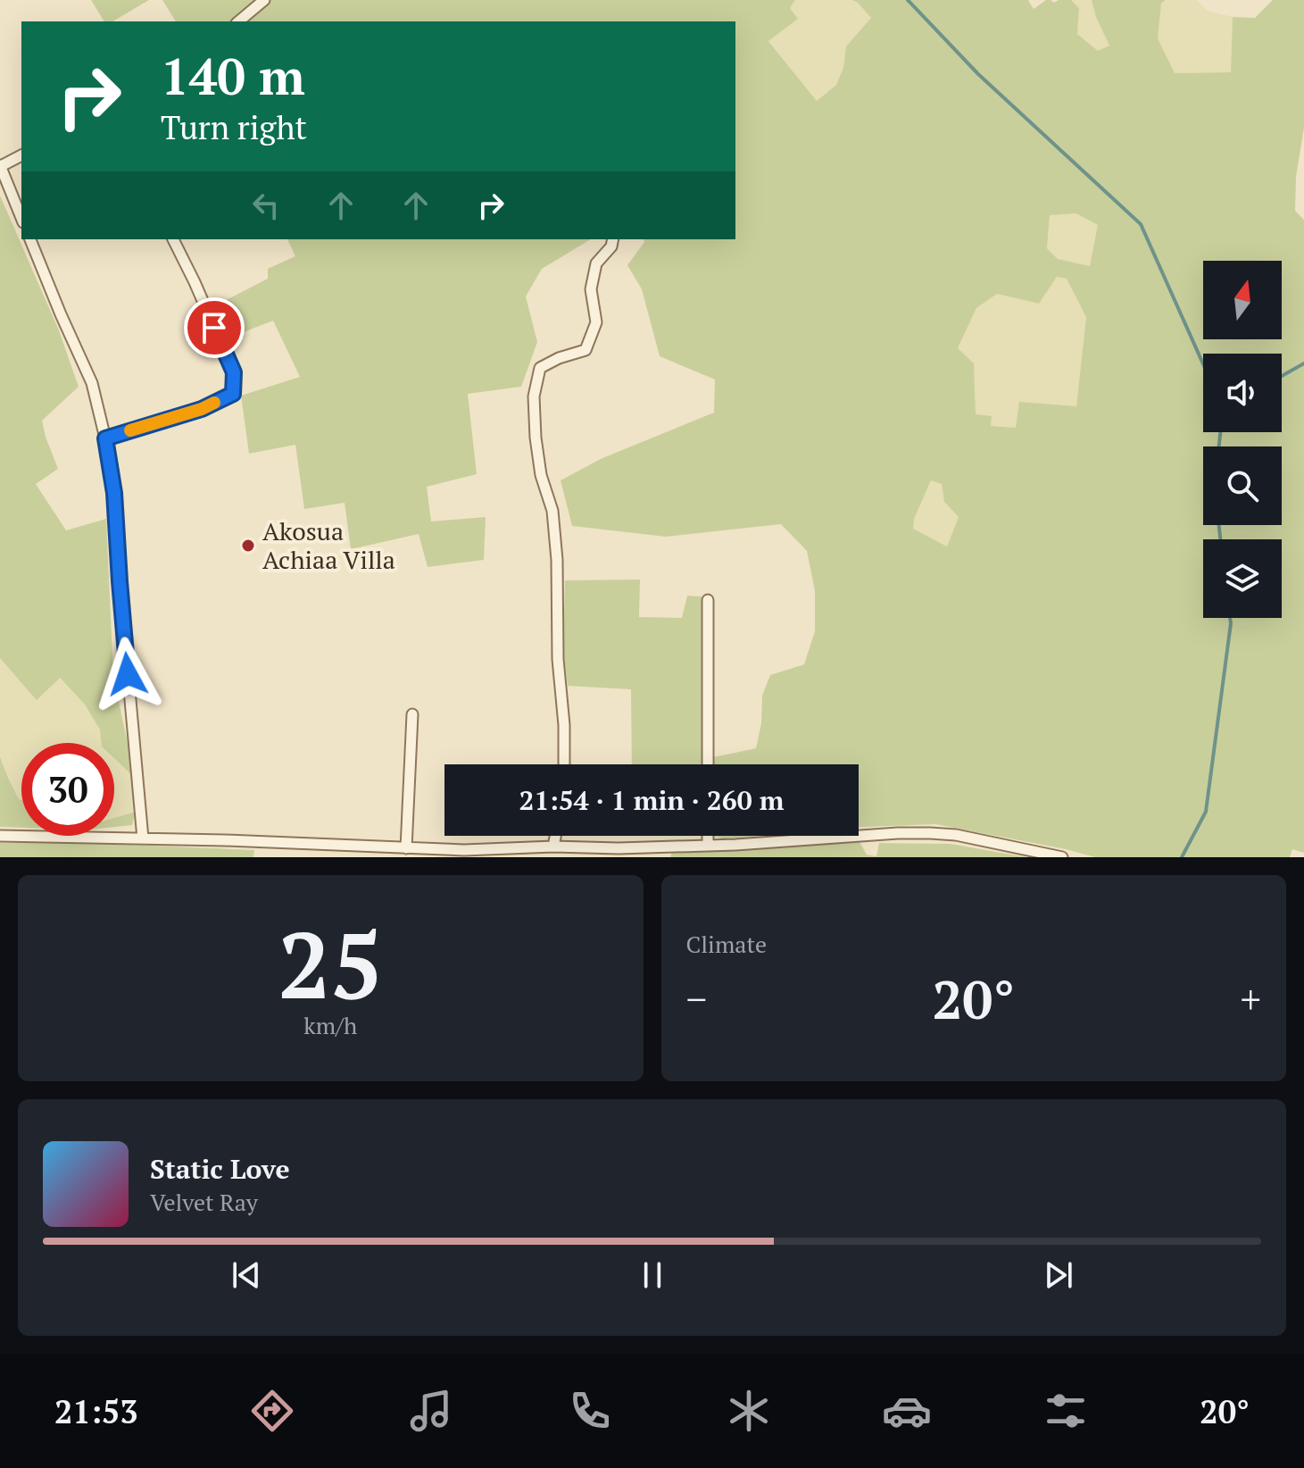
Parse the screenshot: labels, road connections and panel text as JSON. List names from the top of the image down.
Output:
{
  "places": ["Akosua Achiaa Villa"],
  "north": "top",
  "page": {
    "turn": ["140 m", "Turn right"],
    "limit": "30",
    "trip": "21:54 · 1 min · 260 m",
    "tile": [
      ["25", "km/h"],
      "Climate"
    ],
    "heat": ["−", "20°", "+"],
    "song": ["Static Love", "Velvet Ray"],
    "tabs": ["21:53", "20°"]
  }
}
